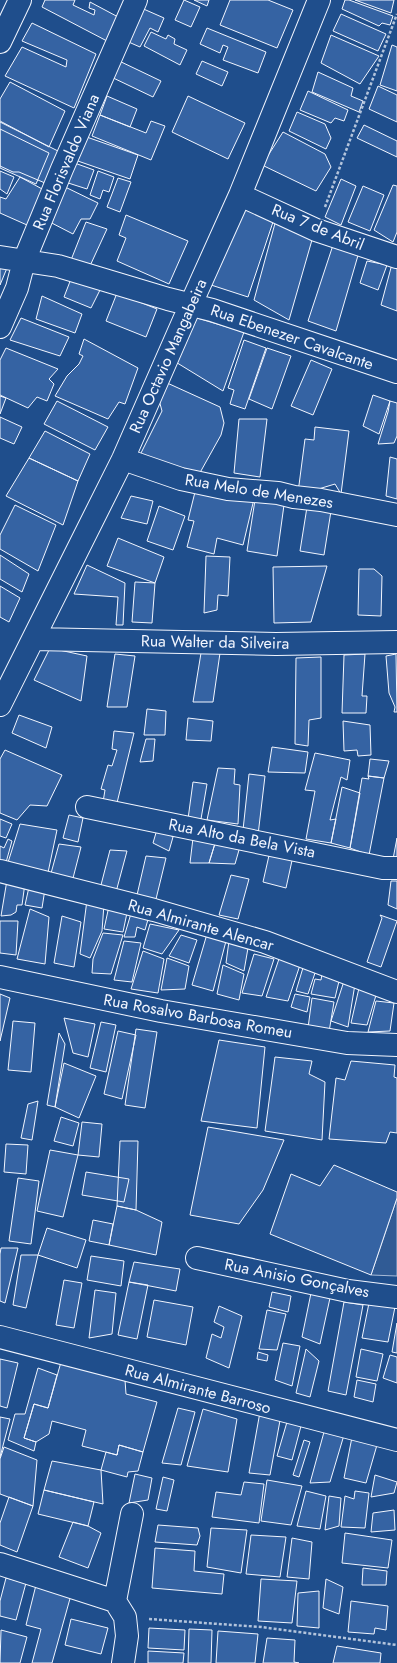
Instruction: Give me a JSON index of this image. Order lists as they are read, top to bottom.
{
  "streets": {
    "street": [
      "Rua Florisvaldo Viana",
      "Rua 7 de Abril",
      "Rua Ebenezer Cavalcante",
      "Rua Octavio Mangabeira",
      "Rua Melo de Menezes",
      "Rua Walter da Silveira",
      "Rua Alto da Bela Vista",
      "Rua Almirante Alencar",
      "Rua Rosalvo Barbosa Romeu",
      "Rua Anisio Gonçalves",
      "Rua Almirante Barroso"
    ]
  },
  "crossings": [
    ["Rua Florisvaldo Viana", "Rua Ebenezer Cavalcante"],
    ["Rua 7 de Abril", "Rua Octavio Mangabeira"],
    ["Rua Ebenezer Cavalcante", "Rua Octavio Mangabeira"],
    ["Rua Octavio Mangabeira", "Rua Melo de Menezes"],
    ["Rua Octavio Mangabeira", "Rua Walter da Silveira"]
  ]
}
